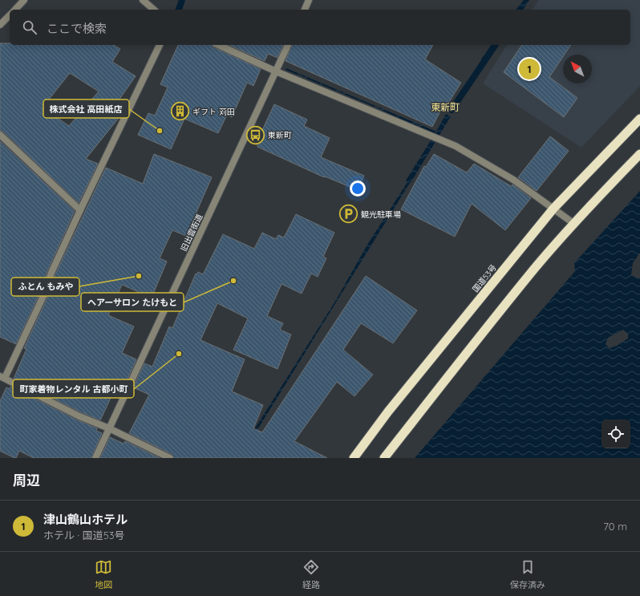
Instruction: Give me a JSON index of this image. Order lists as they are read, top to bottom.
{
  "streets": {
    "highway": ["国道53号"],
    "street": ["旧出雲街道"]
  },
  "districts": ["東新町"],
  "places": {
    "building": ["ギフト 苅田"],
    "other": [
      "株式会社 高田紙店",
      "ふとん もみや",
      "ヘアーサロン たけもと",
      "町家着物レンタル 古都小町"
    ],
    "bus stop": ["東新町"],
    "parking": ["観光駐車場"]
  },
  "north": "top left",
  "page": {
    "search": "ここで検索",
    "pins": "1",
    "heading": "周辺",
    "list": [
      {
        "mark": "1",
        "name": "津山鶴山ホテル",
        "note": "ホテル · 国道53号",
        "value": "70 m"
      }
    ],
    "nav": ["地図", "経路", "保存済み"]
  }
}
